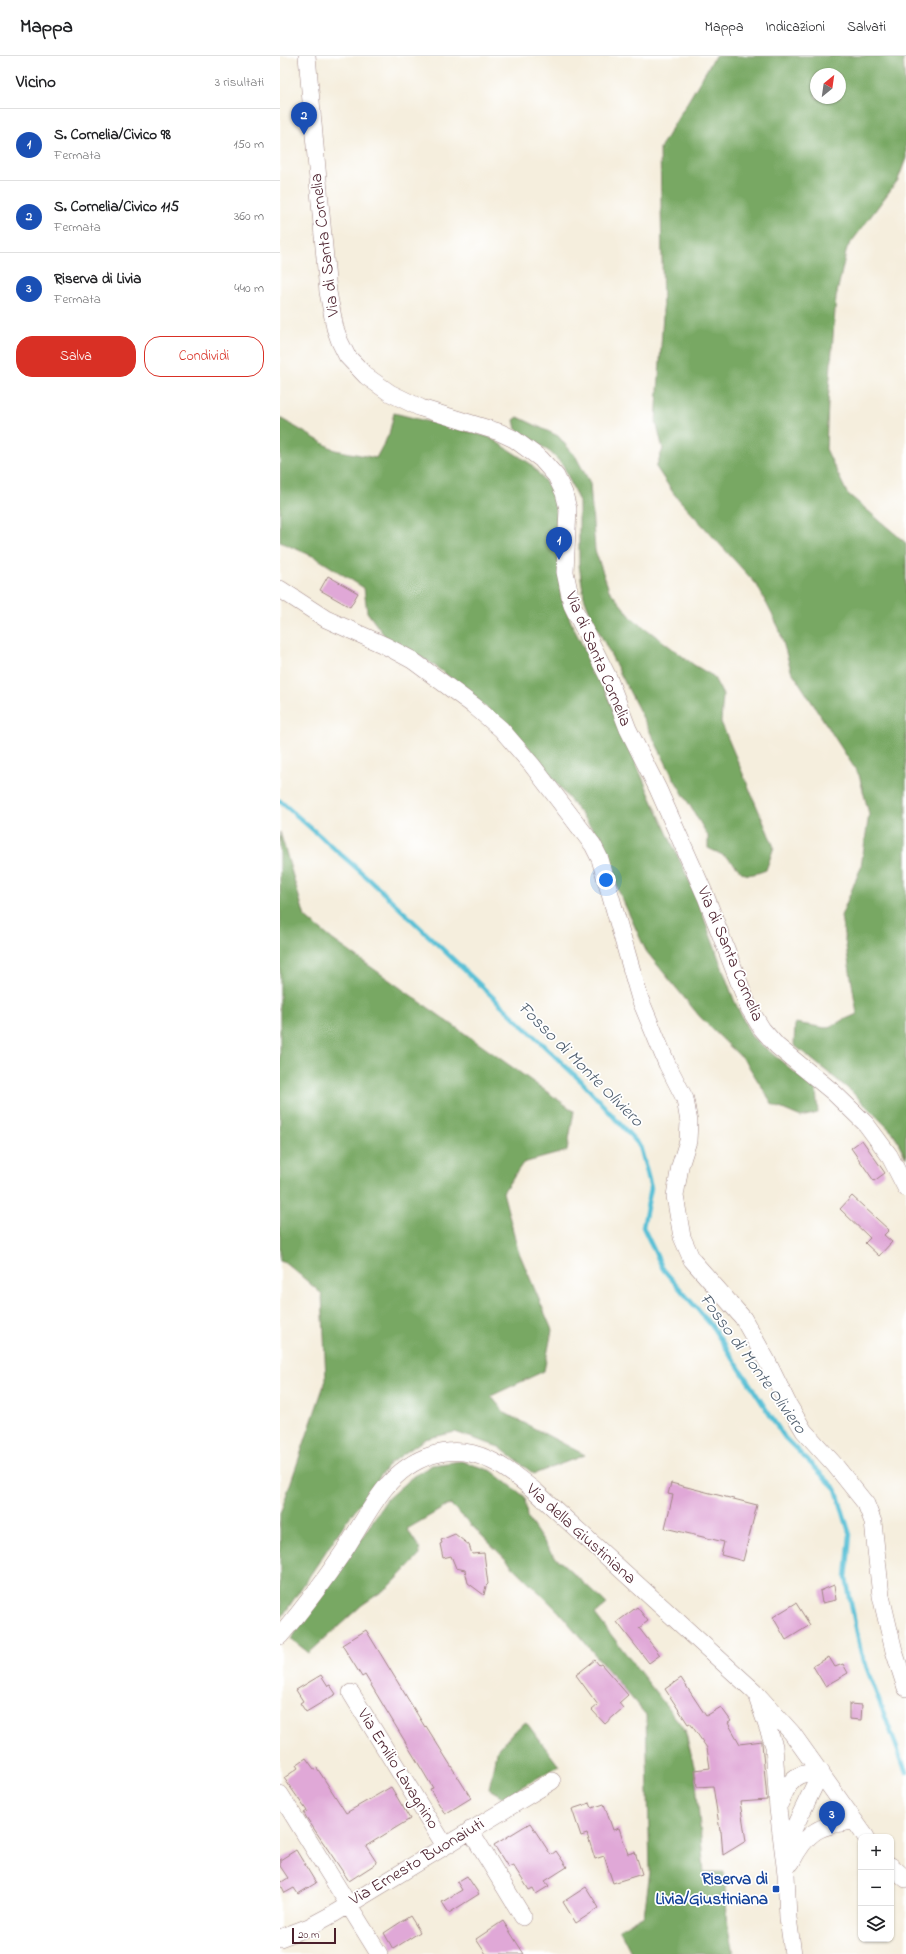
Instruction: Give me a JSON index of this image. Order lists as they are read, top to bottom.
{
  "streets": {
    "street": [
      "Via di Santa Cornelia",
      "Via della Giustiniana",
      "Via Emilio Lavagnino",
      "Via Ernesto Buonaiuti"
    ]
  },
  "crossings": [
    ["Via Emilio Lavagnino", "Via Ernesto Buonaiuti"]
  ],
  "water": ["Fosso di Monte Oliviero"],
  "places": {
    "transit": ["Riserva di Livia/Giustiniana"]
  },
  "scale_bar": "20 m",
  "north": "top right",
  "page": {
    "header": "Mappa",
    "nav": ["Mappa", "Indicazioni", "Salvati"],
    "heading": ["Vicino", "3 risultati"],
    "pins": ["2", "1", "3"],
    "list": [
      {
        "mark": "1",
        "name": "S. Cornelia/Civico 98",
        "note": "Fermata",
        "value": "150 m"
      },
      {
        "mark": "2",
        "name": "S. Cornelia/Civico 115",
        "note": "Fermata",
        "value": "360 m"
      },
      {
        "mark": "3",
        "name": "Riserva di Livia",
        "note": "Fermata",
        "value": "440 m"
      }
    ],
    "buttons": ["Salva", "Condividi"],
    "map_buttons": ["+", "−"],
    "scale": "20 m"
  }
}
